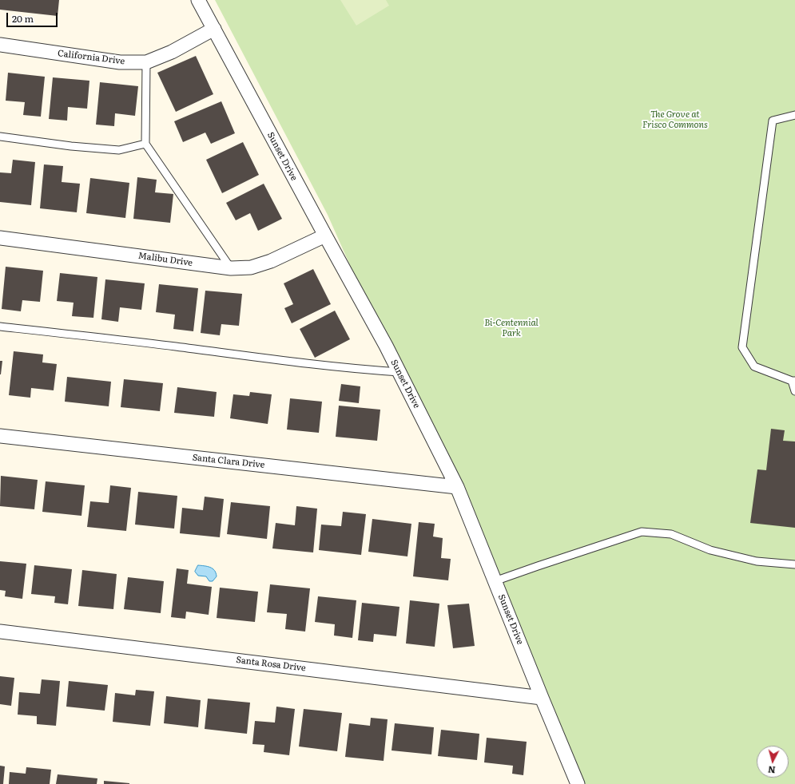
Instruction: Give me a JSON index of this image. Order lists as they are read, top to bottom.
{
  "streets": {
    "street": [
      "California Drive",
      "Sunset Drive",
      "Malibu Drive",
      "Santa Clara Drive",
      "Santa Rosa Drive"
    ]
  },
  "crossings": [
    ["California Drive", "Sunset Drive"],
    ["Sunset Drive", "Malibu Drive"],
    ["Sunset Drive", "Santa Clara Drive"],
    ["Sunset Drive", "Santa Rosa Drive"]
  ],
  "parks": ["The Grove at Frisco Commons", "Bi-Centennial Park"],
  "scale_bar": "20 m",
  "north": "bottom"
}
